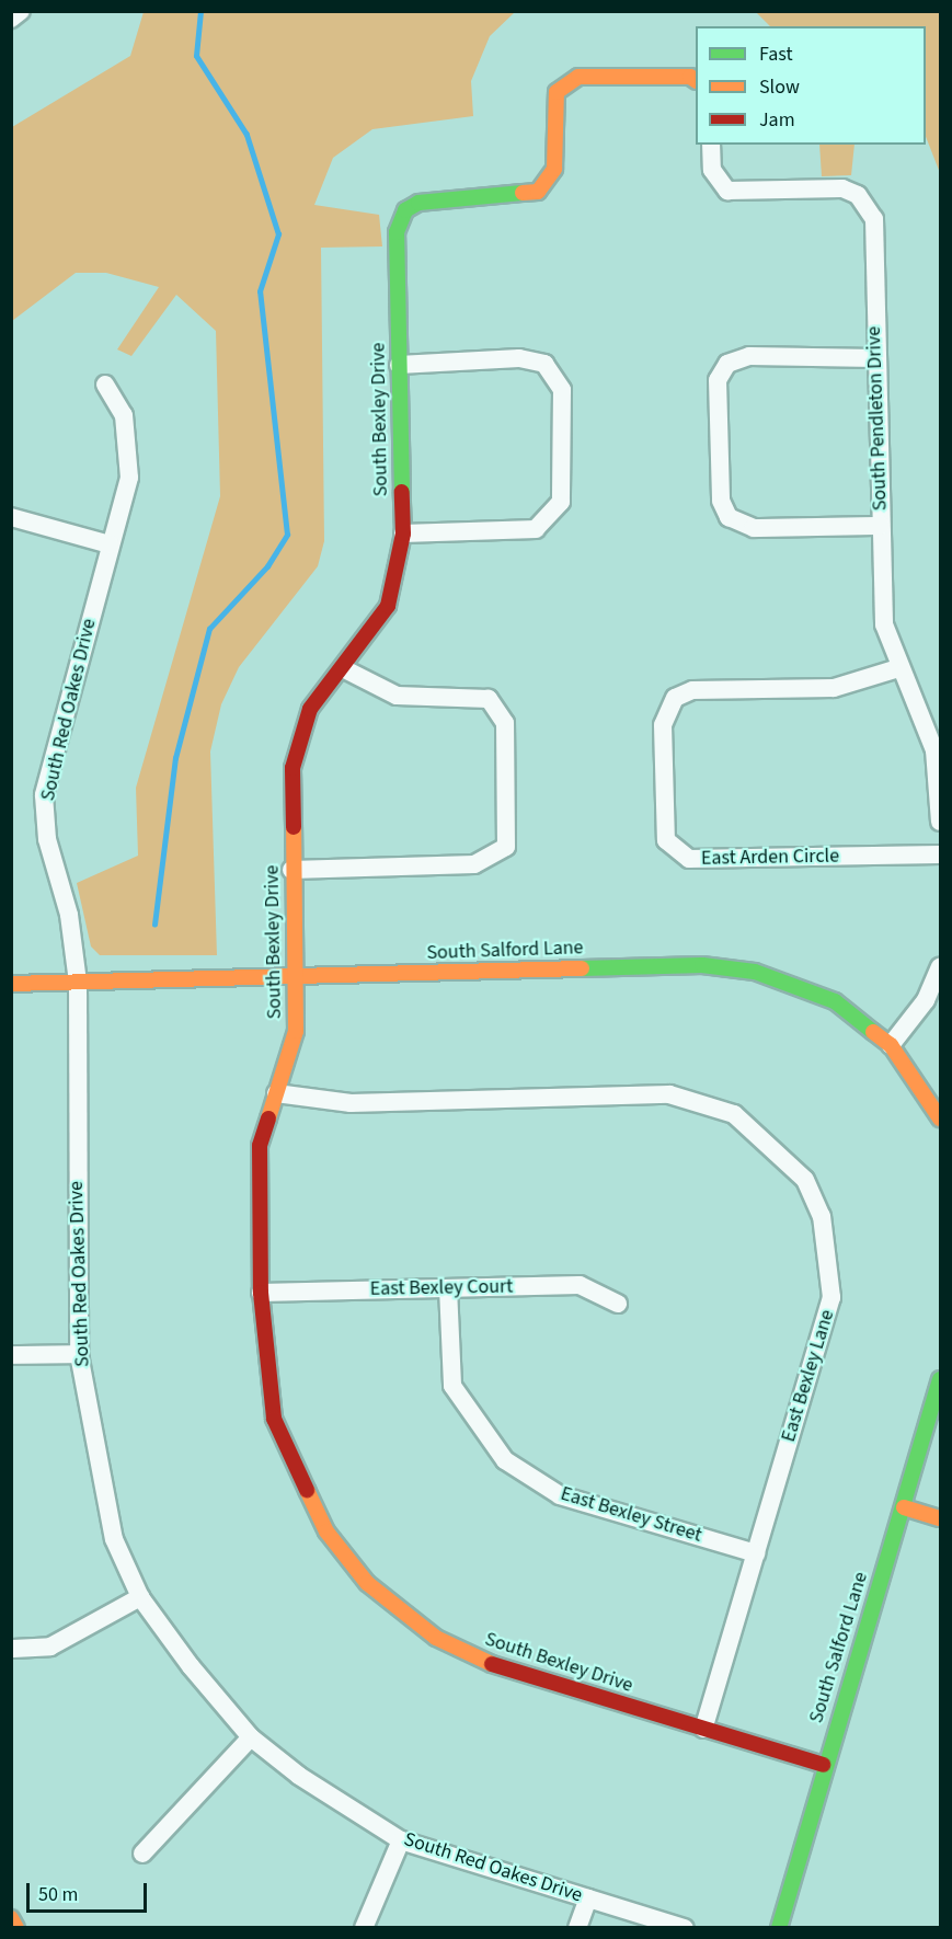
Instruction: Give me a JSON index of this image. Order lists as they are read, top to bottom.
{
  "streets": {
    "street": [
      "South Pendleton Drive",
      "South Bexley Drive",
      "South Red Oakes Drive",
      "East Arden Circle",
      "South Salford Lane",
      "East Bexley Court",
      "East Bexley Lane",
      "East Bexley Street"
    ]
  },
  "crossings": [
    ["South Pendleton Drive", "East Arden Circle"],
    ["South Bexley Drive", "South Salford Lane"],
    ["South Bexley Drive", "East Bexley Court"],
    ["South Bexley Drive", "East Bexley Lane"],
    ["South Red Oakes Drive", "South Salford Lane"],
    ["East Bexley Court", "East Bexley Street"],
    ["East Bexley Lane", "East Bexley Street"]
  ],
  "legend": ["Fast", "Slow", "Jam"],
  "scale_bar": "50 m"
}
